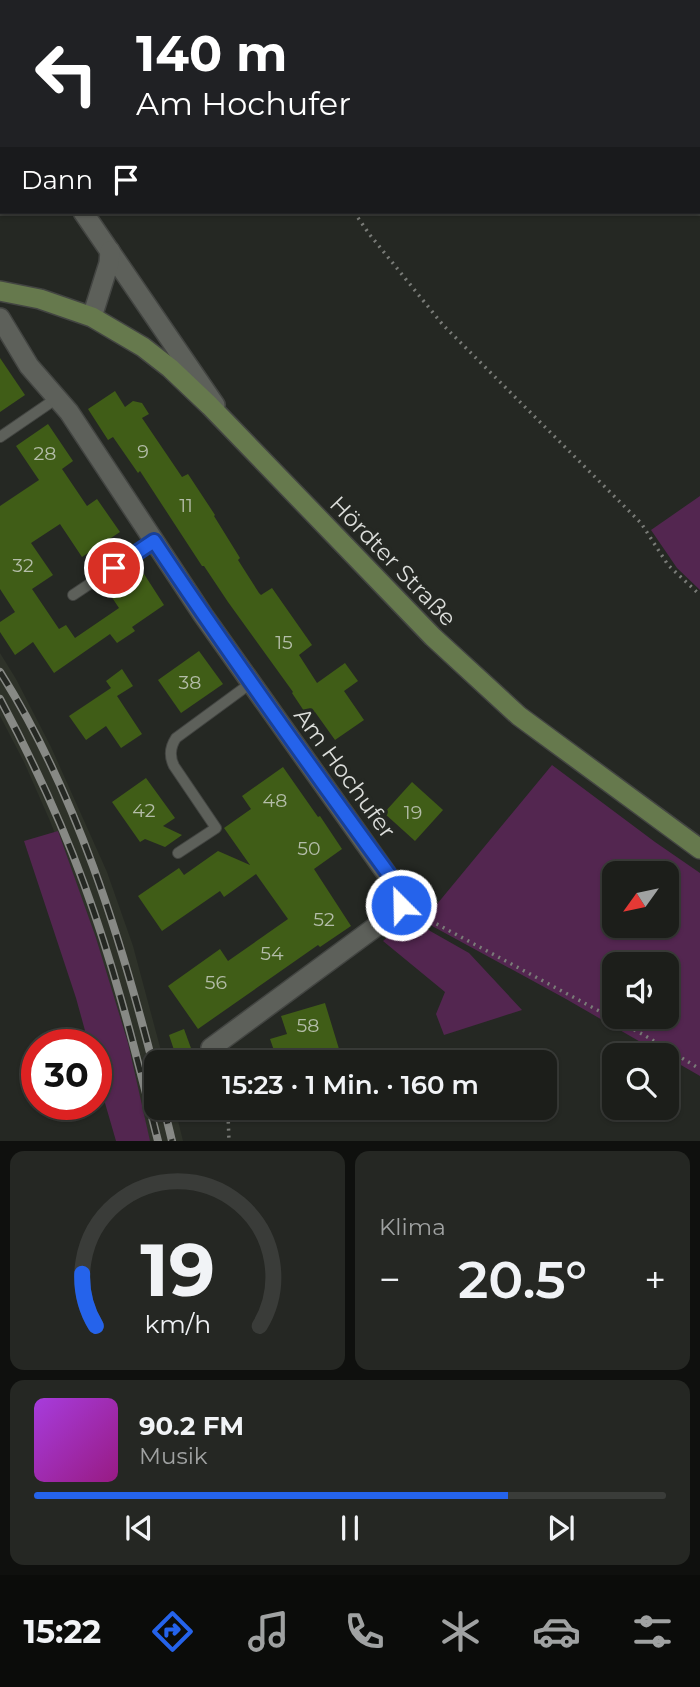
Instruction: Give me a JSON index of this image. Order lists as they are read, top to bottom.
{
  "streets": {
    "main road": ["Hördter Straße"],
    "street": ["Am Hochufer"]
  },
  "house_numbers": [
    "9",
    "28",
    "11",
    "32",
    "15",
    "38",
    "48",
    "42",
    "19",
    "50",
    "52",
    "54",
    "56",
    "58"
  ],
  "north": "bottom left",
  "page": {
    "turn": ["140 m", "Am Hochufer"],
    "then": "Dann",
    "limit": "30",
    "trip": "15:23 · 1 Min. · 160 m",
    "tile": "Klima",
    "heat": ["−", "20.5°", "+"],
    "song": ["90.2 FM", "Musik"],
    "tabs": "15:22",
    "gauge": ["19", "km/h"]
  }
}
